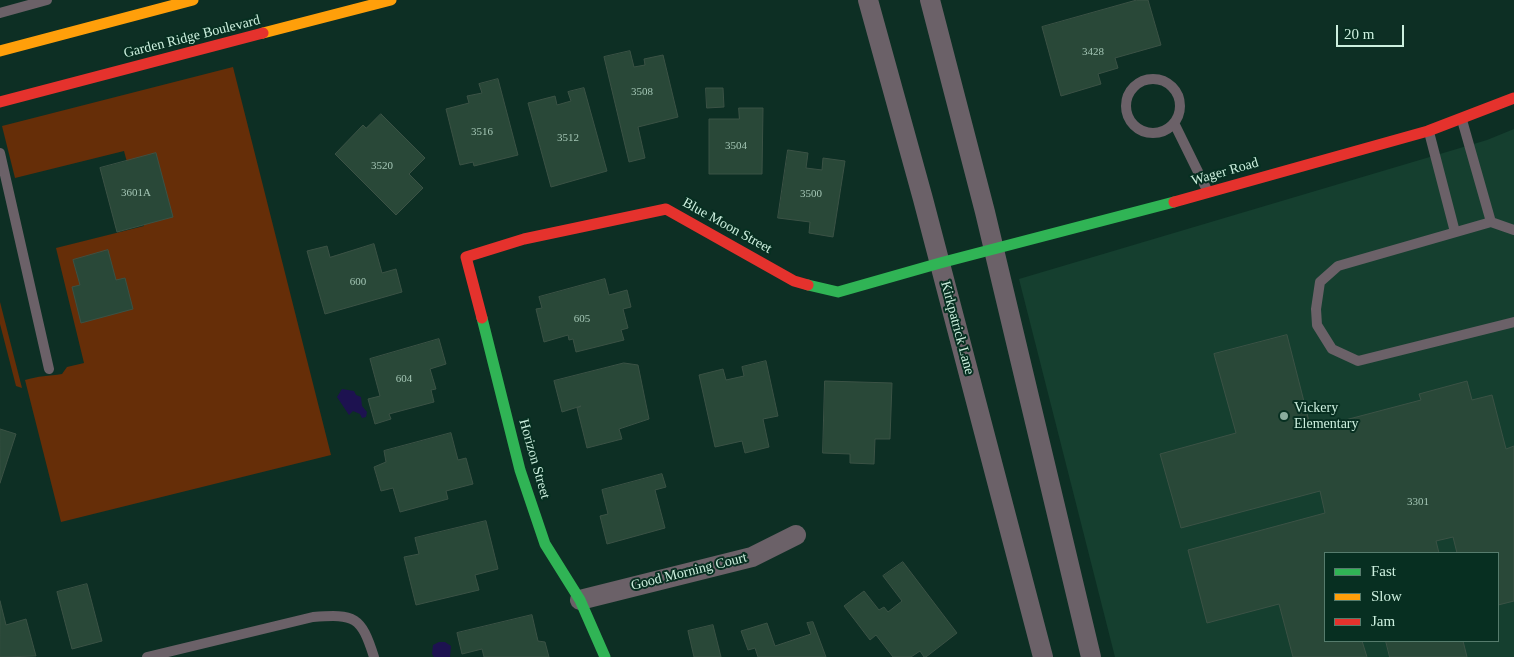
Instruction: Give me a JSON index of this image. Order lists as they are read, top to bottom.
{
  "streets": {
    "street": [
      "Garden Ridge Boulevard",
      "Wager Road",
      "Blue Moon Street",
      "Kirkpatrick Lane",
      "Horizon Street",
      "Good Morning Court"
    ]
  },
  "crossings": [
    ["Wager Road", "Blue Moon Street"],
    ["Wager Road", "Kirkpatrick Lane"],
    ["Blue Moon Street", "Kirkpatrick Lane"],
    ["Blue Moon Street", "Horizon Street"],
    ["Horizon Street", "Good Morning Court"]
  ],
  "places": ["Vickery Elementary"],
  "house_numbers": [
    "3428",
    "3508",
    "3516",
    "3512",
    "3504",
    "3520",
    "3601A",
    "3500",
    "600",
    "605",
    "604",
    "3301"
  ],
  "legend": ["Fast", "Slow", "Jam"],
  "scale_bar": "20 m"
}
